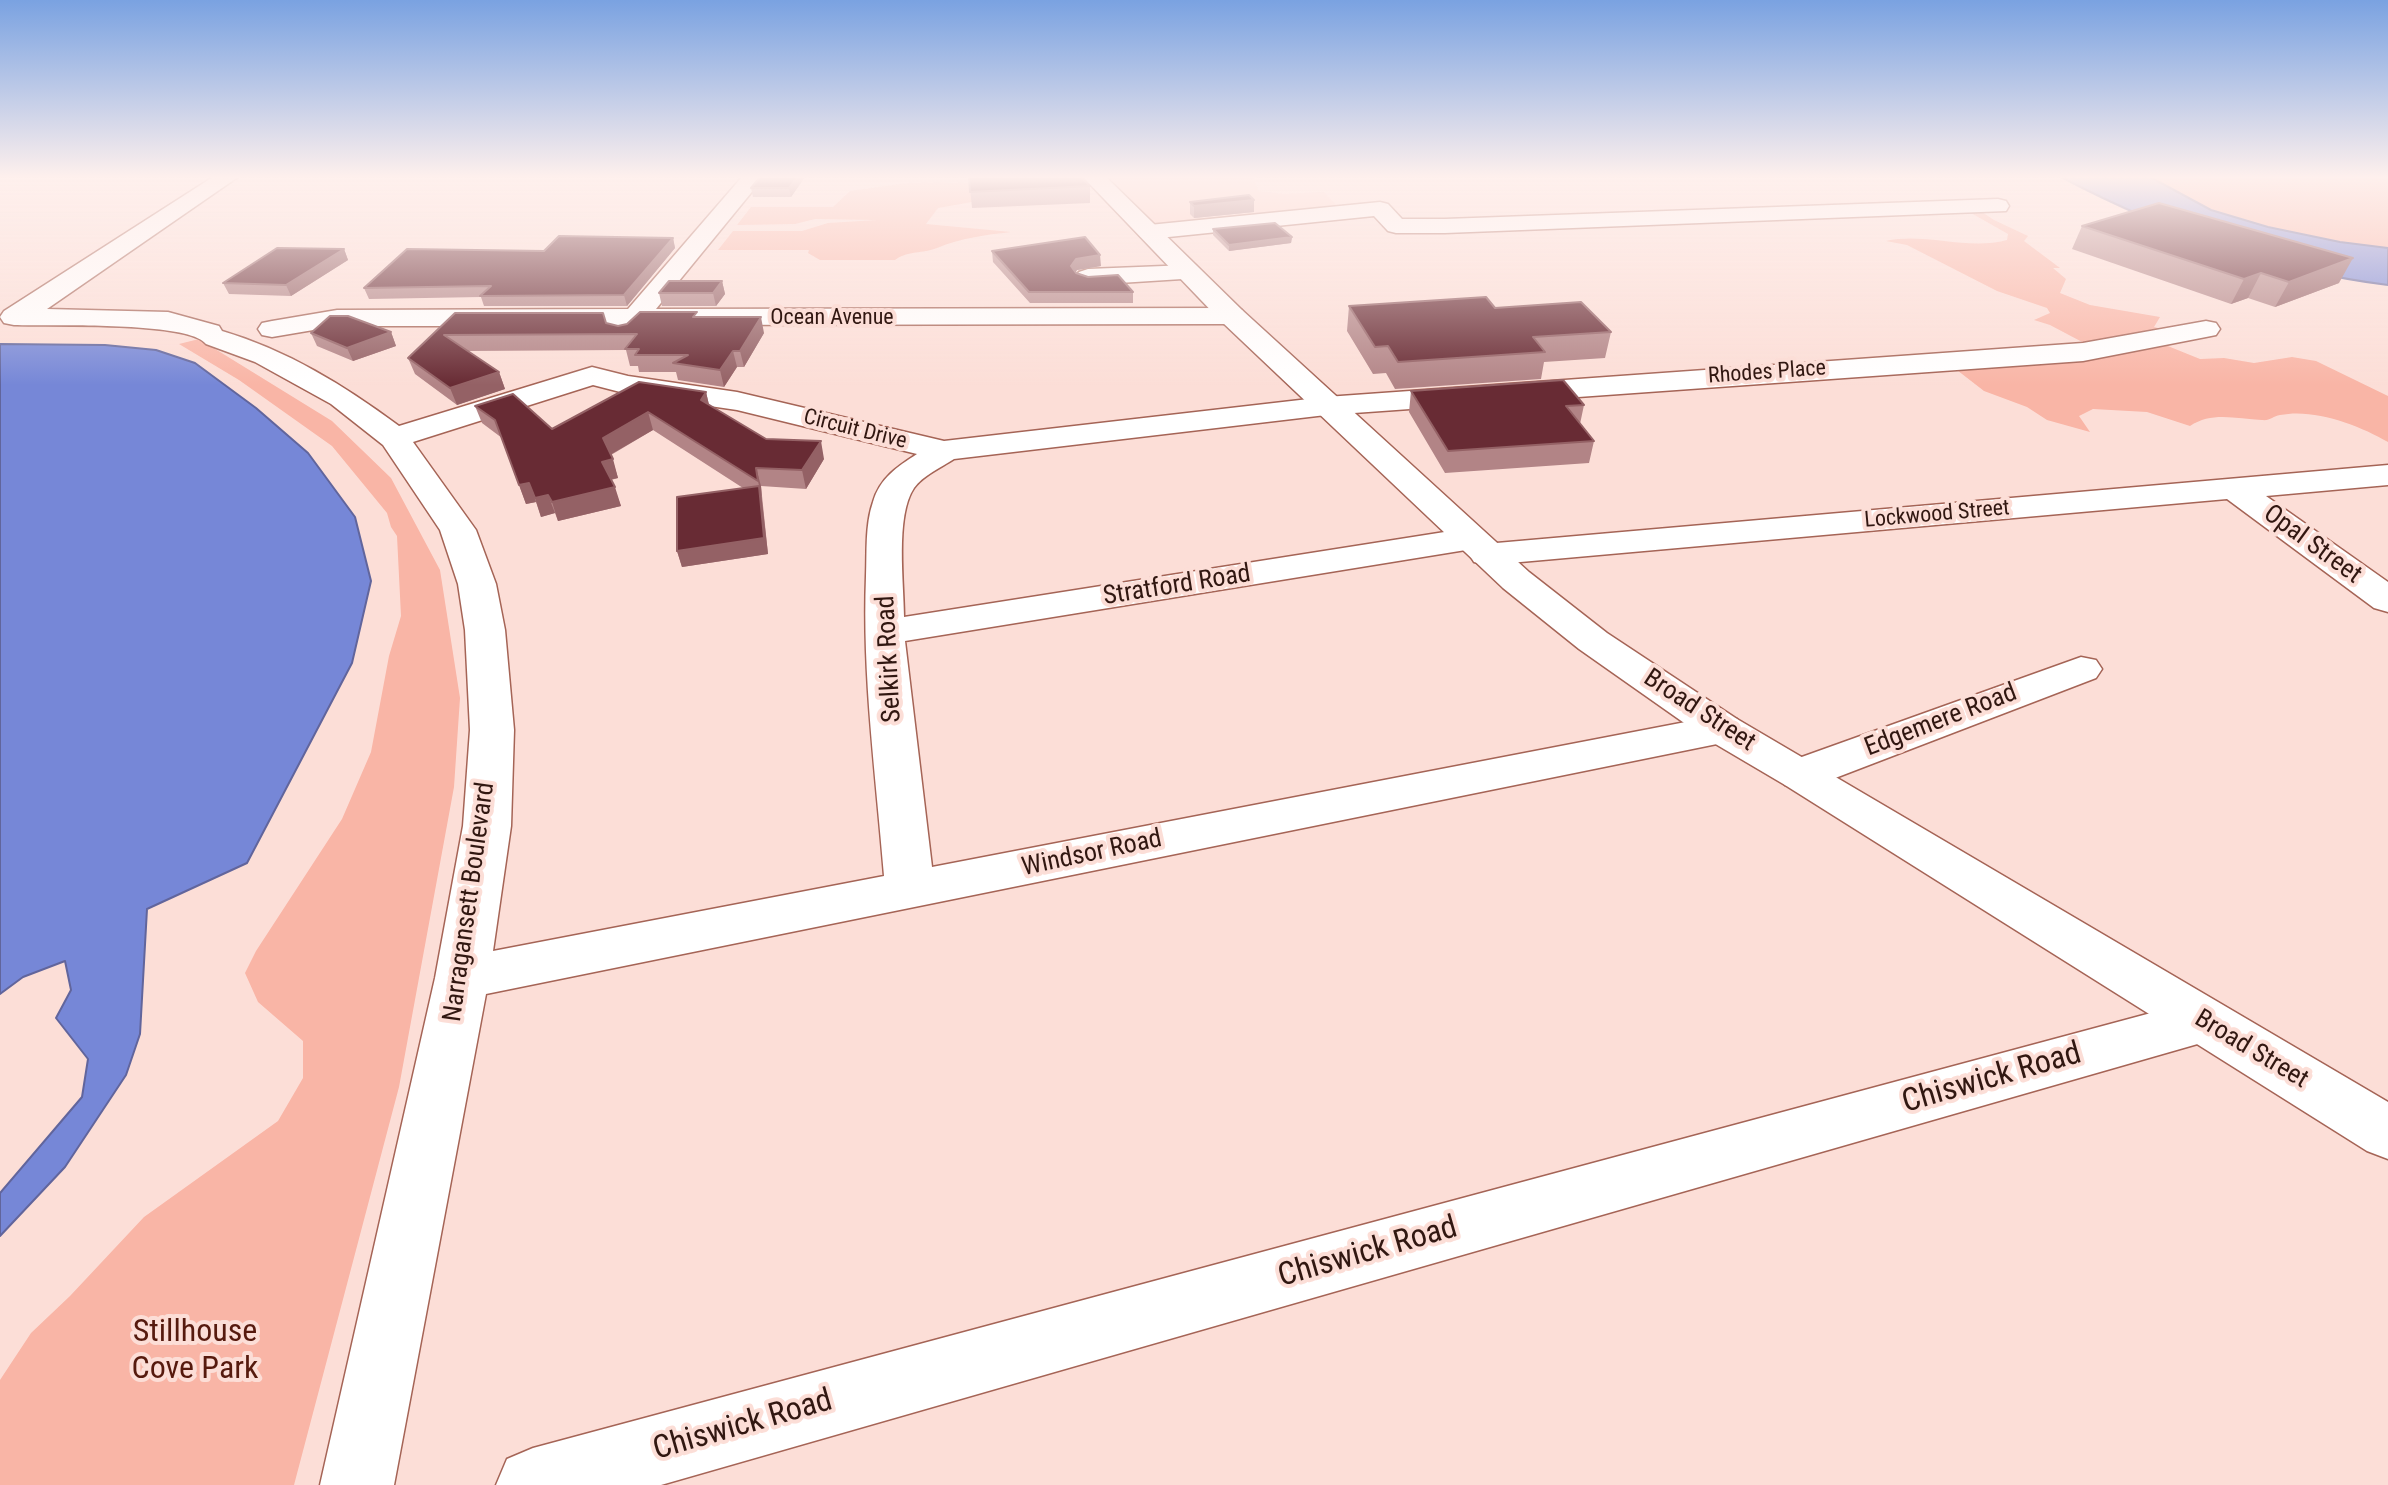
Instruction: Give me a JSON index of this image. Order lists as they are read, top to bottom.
{
  "streets": {
    "street": [
      "Ocean Avenue",
      "Rhodes Place",
      "Circuit Drive",
      "Lockwood Street",
      "Opal Street",
      "Stratford Road",
      "Selkirk Road",
      "Broad Street",
      "Edgemere Road",
      "Windsor Road",
      "Narragansett Boulevard",
      "Chiswick Road"
    ]
  },
  "crossings": [
    ["Ocean Avenue", "Broad Street"],
    ["Ocean Avenue", "Narragansett Boulevard"],
    ["Rhodes Place", "Circuit Drive"],
    ["Rhodes Place", "Broad Street"],
    ["Circuit Drive", "Selkirk Road"],
    ["Circuit Drive", "Broad Street"],
    ["Lockwood Street", "Opal Street"],
    ["Lockwood Street", "Stratford Road"],
    ["Lockwood Street", "Broad Street"],
    ["Stratford Road", "Selkirk Road"],
    ["Stratford Road", "Broad Street"],
    ["Selkirk Road", "Windsor Road"],
    ["Broad Street", "Edgemere Road"],
    ["Broad Street", "Windsor Road"],
    ["Broad Street", "Chiswick Road"],
    ["Windsor Road", "Narragansett Boulevard"]
  ],
  "parks": ["Stillhouse Cove Park"]
}
